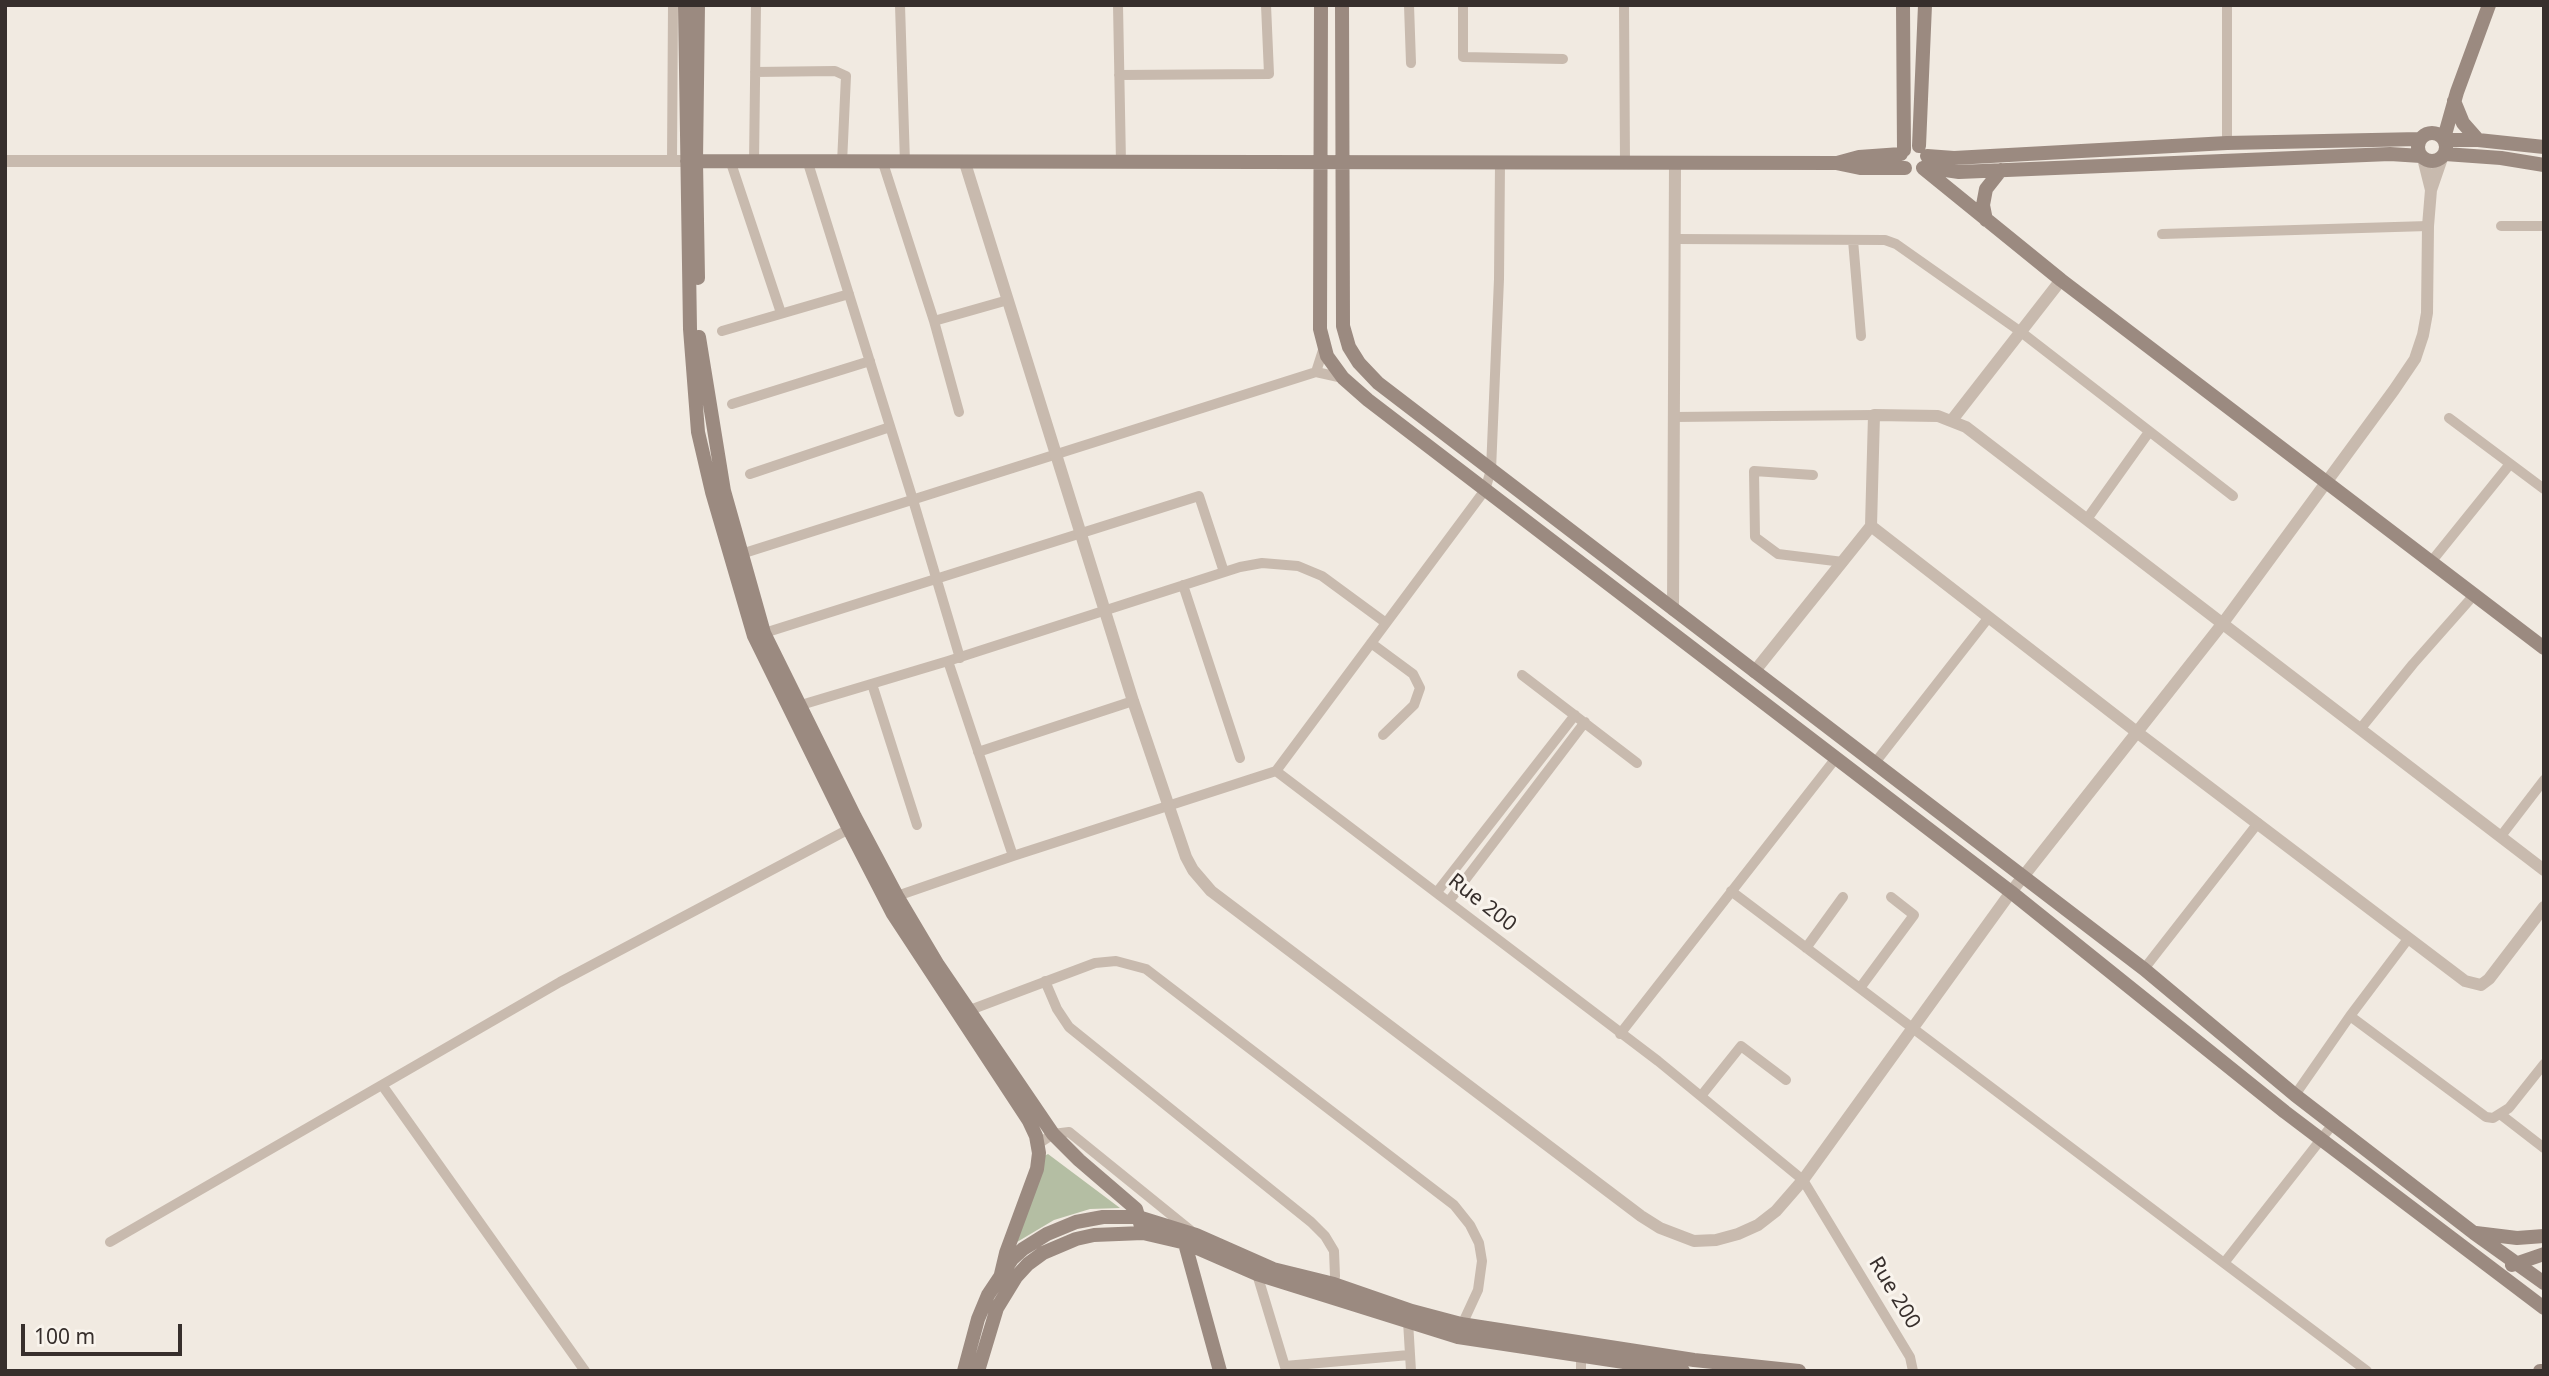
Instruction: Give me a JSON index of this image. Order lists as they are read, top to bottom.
{
  "streets": {
    "street": ["Rue 200"]
  },
  "scale_bar": "100 m"
}
